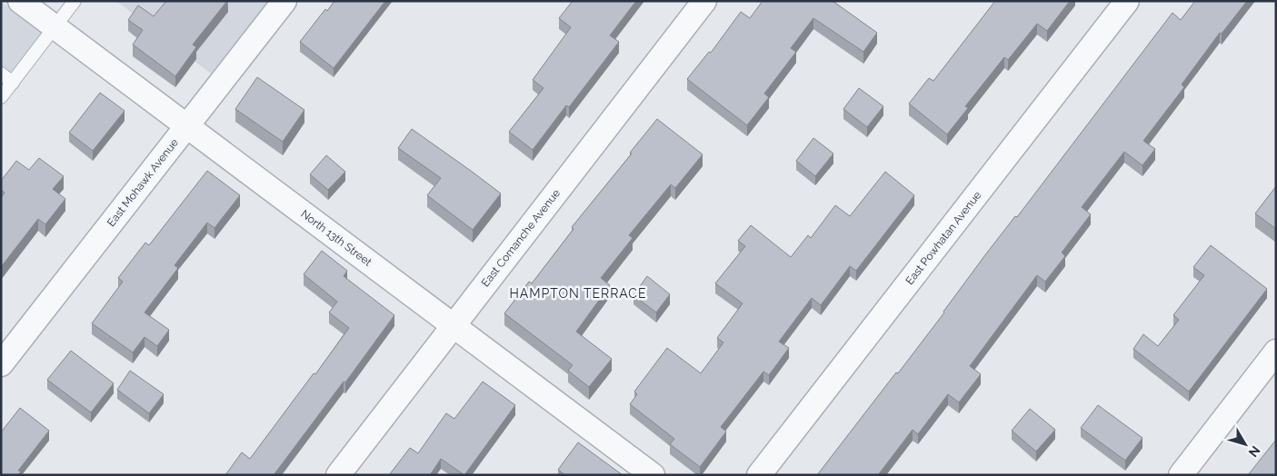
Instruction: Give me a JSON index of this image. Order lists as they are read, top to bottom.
{
  "streets": {
    "street": [
      "East Mohawk Avenue",
      "North 13th Street",
      "East Comanche Avenue",
      "East Powhatan Avenue"
    ]
  },
  "crossings": [
    ["East Mohawk Avenue", "North 13th Street"],
    ["North 13th Street", "East Comanche Avenue"]
  ],
  "districts": ["HAMPTON TERRACE"],
  "north": "bottom right"
}
